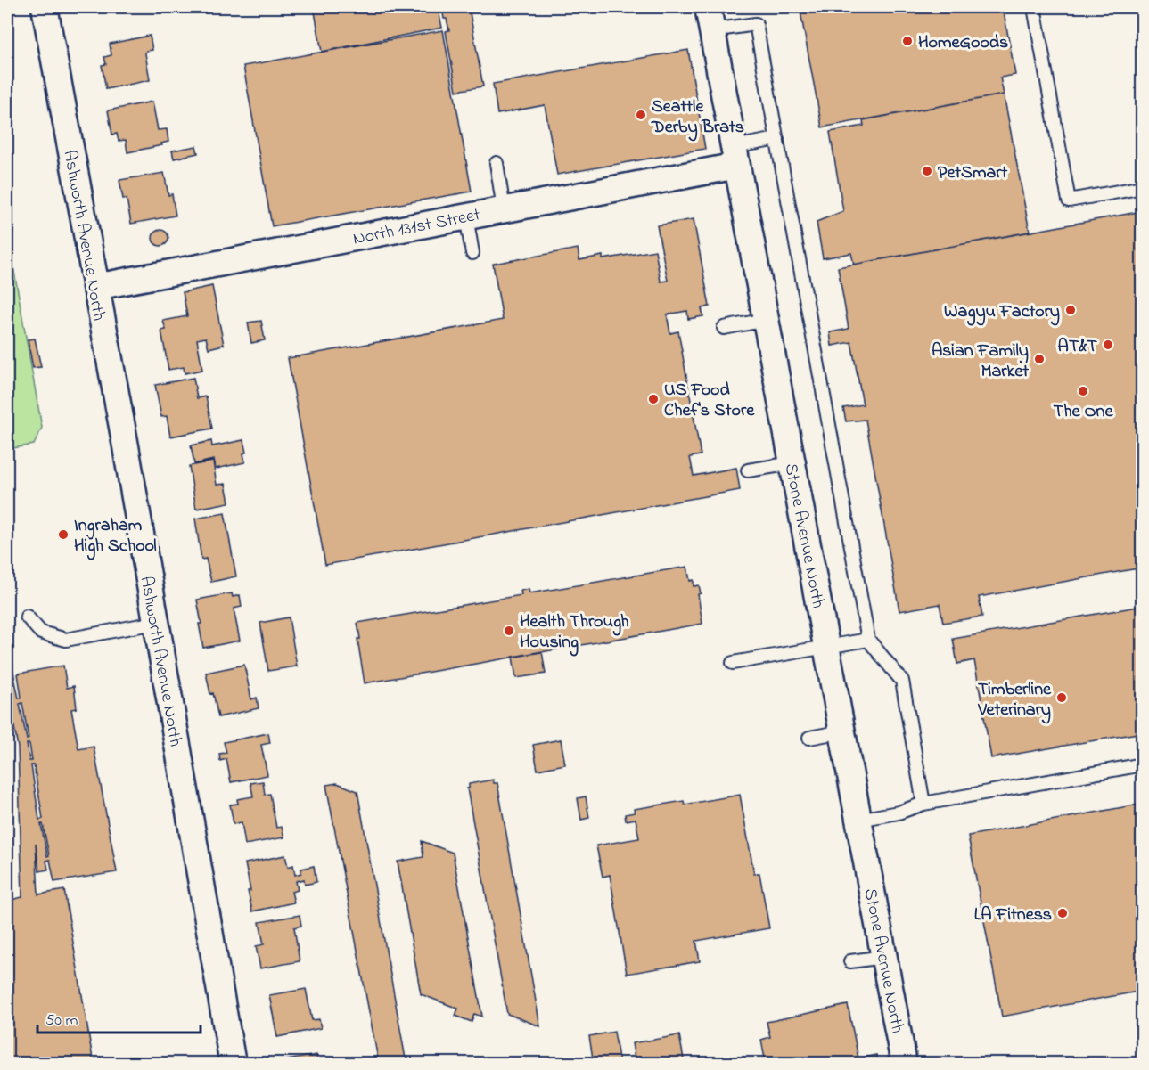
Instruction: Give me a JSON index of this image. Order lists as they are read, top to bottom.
{
  "streets": {
    "street": ["North 131st Street", "Ashworth Avenue North", "Stone Avenue North"]
  },
  "crossings": [
    ["North 131st Street", "Ashworth Avenue North"],
    ["North 131st Street", "Stone Avenue North"]
  ],
  "places": [
    "HomeGoods",
    "Seattle Derby Brats",
    "PetSmart",
    "Wagyu Factory",
    "AT&T",
    "Asian Family Market",
    "The One",
    "US Food Chef's Store",
    "Ingraham High School",
    "Health Through Housing",
    "Timberline Veterinary",
    "LA Fitness"
  ],
  "scale_bar": "50 m"
}
